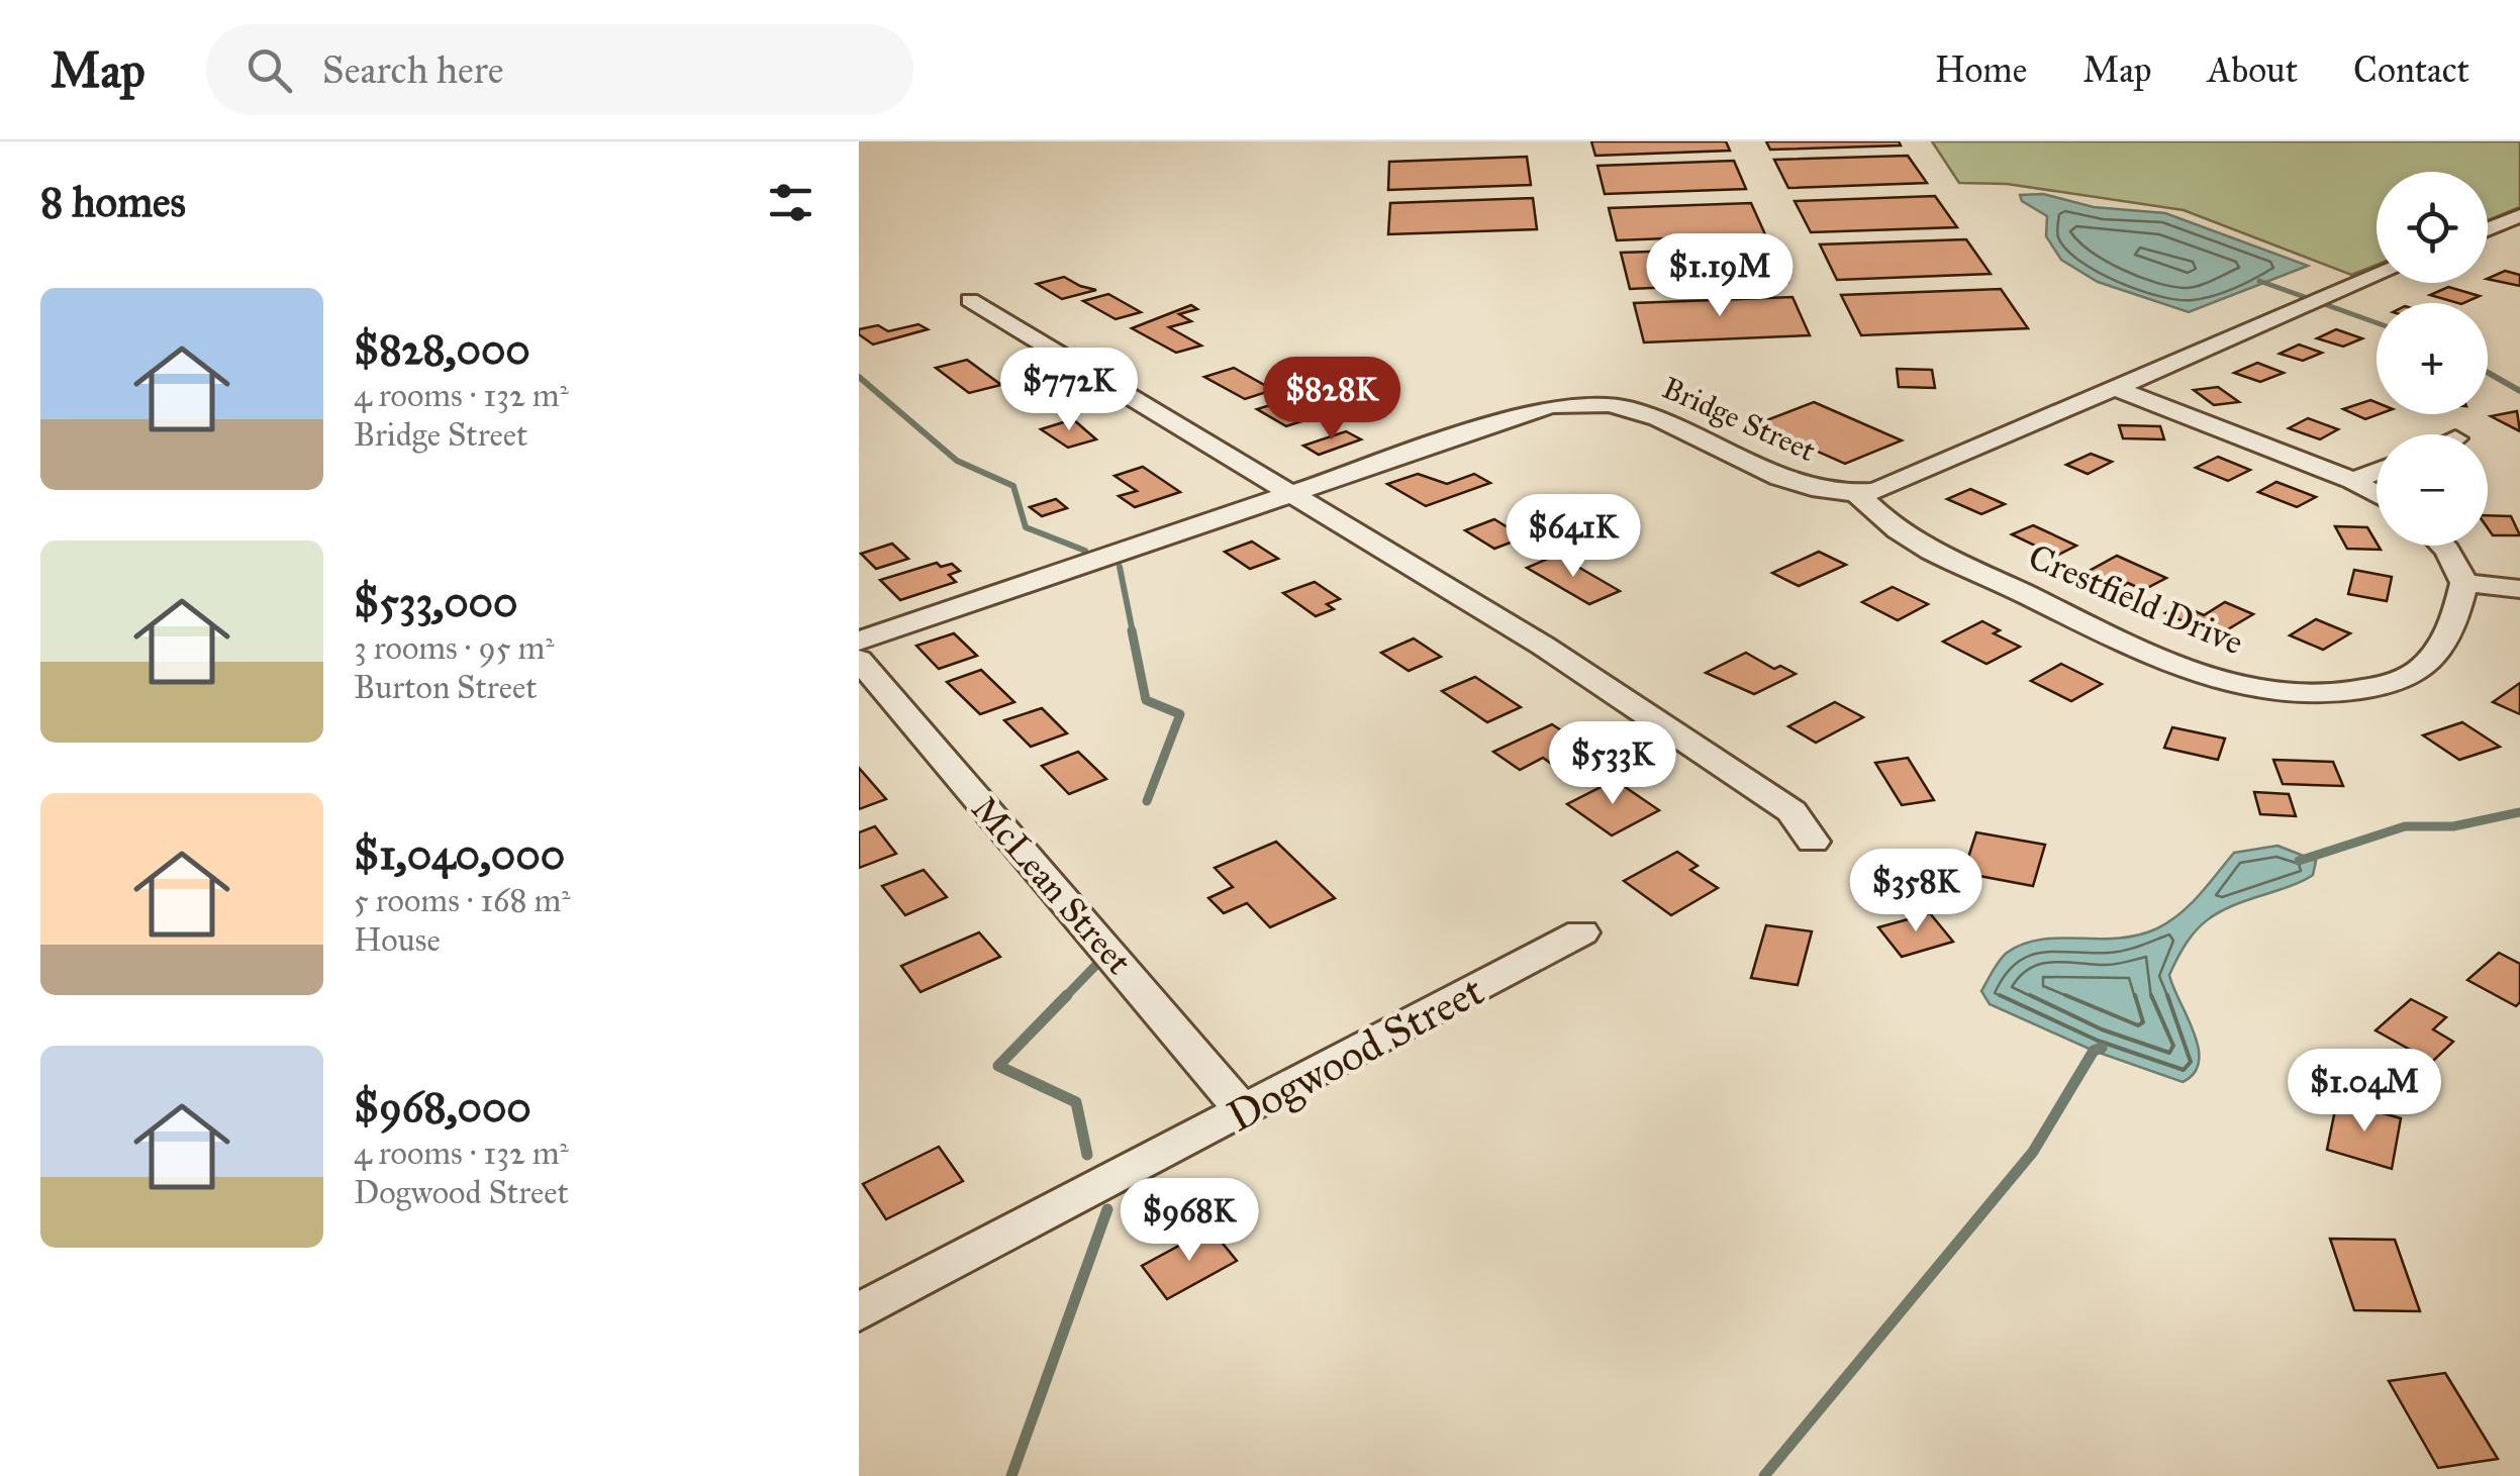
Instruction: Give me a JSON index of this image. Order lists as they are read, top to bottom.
{
  "streets": {
    "street": [
      "Bridge Street",
      "Crestfield Drive",
      "McLean Street",
      "Dogwood Street"
    ]
  },
  "crossings": [
    ["Bridge Street", "Crestfield Drive"],
    ["McLean Street", "Dogwood Street"]
  ],
  "page": {
    "header": "Map",
    "search": "Search here",
    "nav": [
      "Home",
      "Map",
      "About",
      "Contact"
    ],
    "heading": "8 homes",
    "map_buttons": ["+", "−"],
    "price": [
      "$1.19M",
      "$772K",
      "$828K",
      "$641K",
      "$533K",
      "$358K",
      "$1.04M",
      "$968K"
    ],
    "list": [
      {
        "name": "$828,000",
        "note": "4 rooms · 132 m² · Bridge Street"
      },
      {
        "name": "$533,000",
        "note": "3 rooms · 95 m² · Burton Street"
      },
      {
        "name": "$1,040,000",
        "note": "5 rooms · 168 m² · House"
      },
      {
        "name": "$968,000",
        "note": "4 rooms · 132 m² · Dogwood Street"
      }
    ]
  }
}
